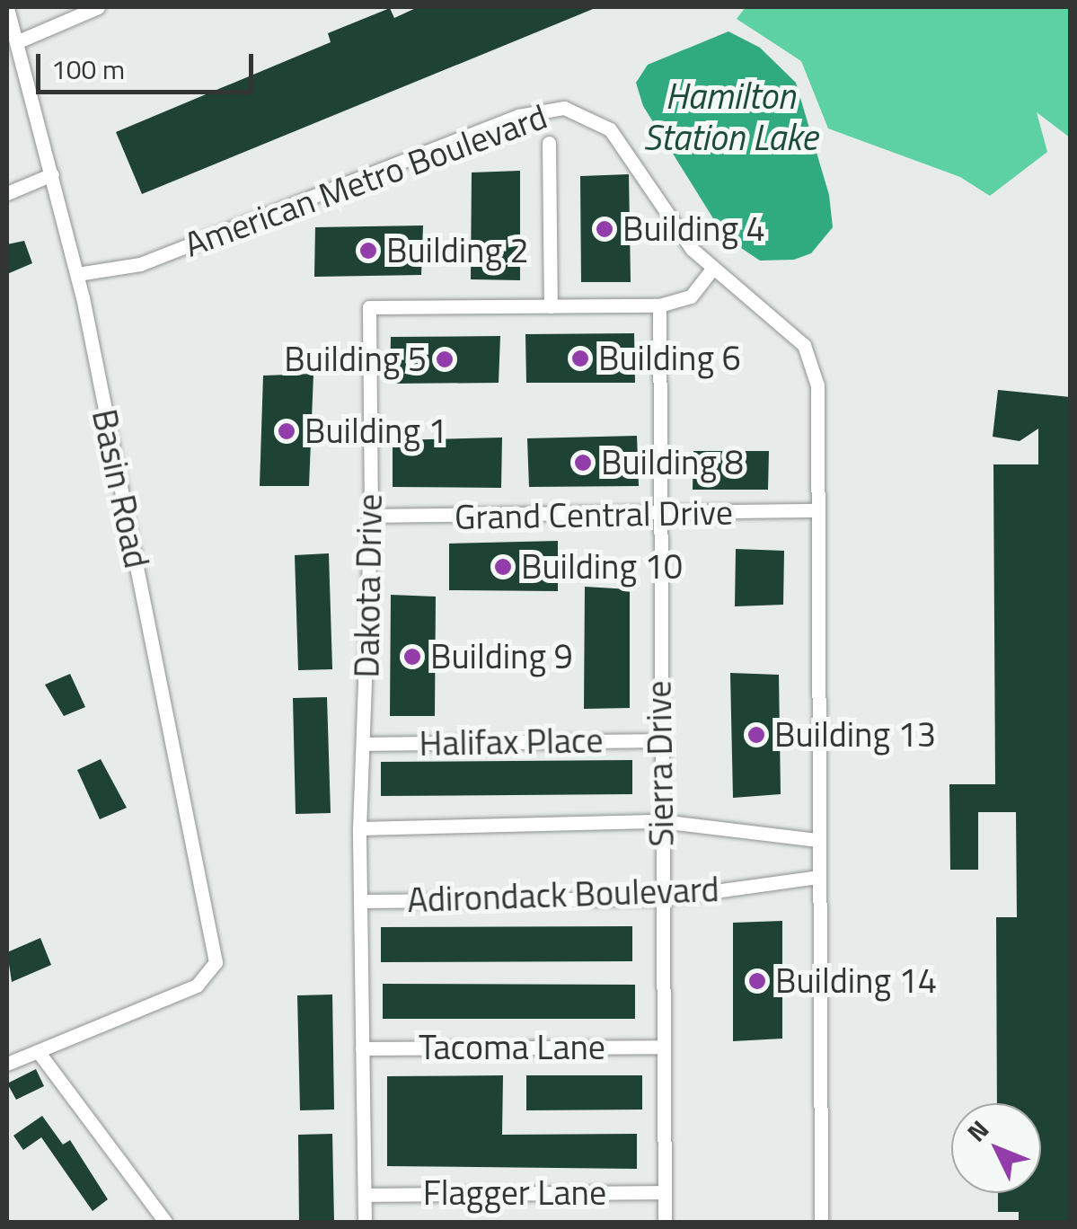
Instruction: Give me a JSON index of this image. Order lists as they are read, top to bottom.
{
  "streets": {
    "street": [
      "American Metro Boulevard",
      "Basin Road",
      "Grand Central Drive",
      "Dakota Drive",
      "Halifax Place",
      "Sierra Drive",
      "Adirondack Boulevard",
      "Tacoma Lane",
      "Flagger Lane"
    ]
  },
  "crossings": [
    ["American Metro Boulevard", "Basin Road"],
    ["American Metro Boulevard", "Grand Central Drive"],
    ["American Metro Boulevard", "Dakota Drive"],
    ["American Metro Boulevard", "Adirondack Boulevard"],
    ["Grand Central Drive", "Dakota Drive"],
    ["Grand Central Drive", "Sierra Drive"],
    ["Dakota Drive", "Halifax Place"],
    ["Dakota Drive", "Sierra Drive"],
    ["Dakota Drive", "Adirondack Boulevard"],
    ["Dakota Drive", "Tacoma Lane"],
    ["Dakota Drive", "Flagger Lane"],
    ["Halifax Place", "Sierra Drive"],
    ["Sierra Drive", "Adirondack Boulevard"],
    ["Sierra Drive", "Tacoma Lane"],
    ["Sierra Drive", "Flagger Lane"]
  ],
  "water": ["Hamilton Station Lake"],
  "places": [
    "Building 4",
    "Building 2",
    "Building 6",
    "Building 5",
    "Building 1",
    "Building 8",
    "Building 10",
    "Building 9",
    "Building 13",
    "Building 14"
  ],
  "scale_bar": "100 m",
  "north": "top left"
}
